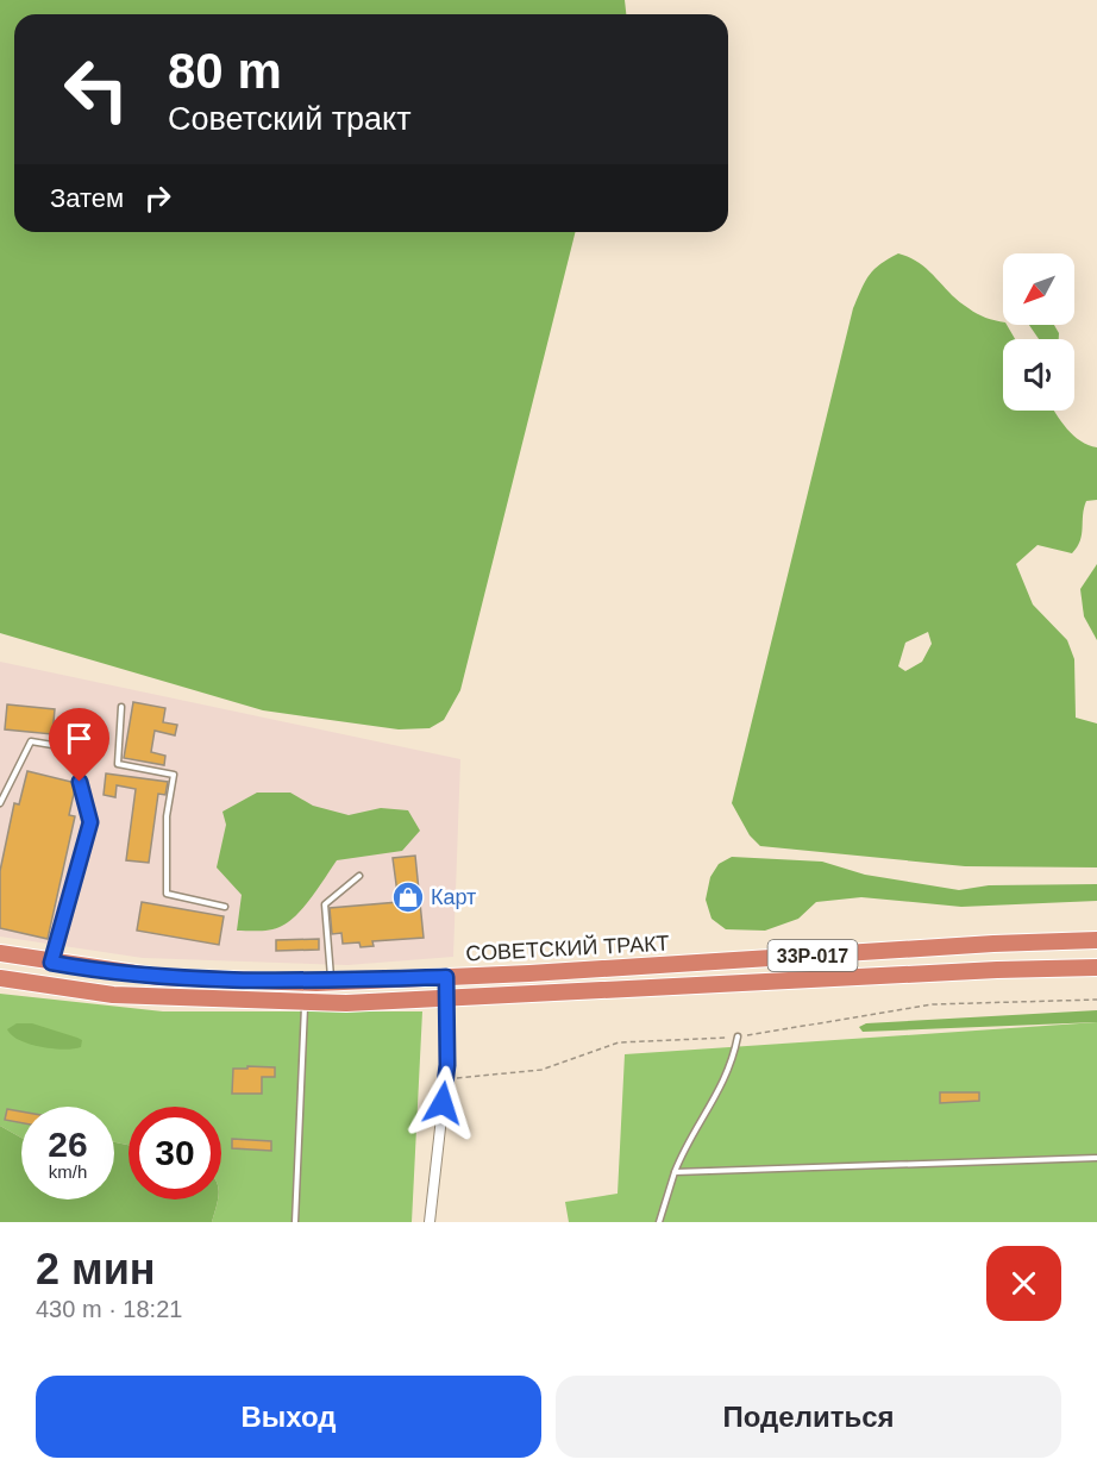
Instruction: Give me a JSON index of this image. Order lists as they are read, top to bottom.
{
  "streets": {
    "highway": ["СОВЕТСКИЙ ТРАКТ", "33Р-017"]
  },
  "places": {
    "shop": ["Карт"]
  },
  "north": "bottom left",
  "page": {
    "turn": ["80 m", "Советский тракт"],
    "then": "Затем",
    "speed": "26 km/h",
    "limit": "30",
    "heading": ["2 мин", "430 m · 18:21"],
    "buttons": ["Выход", "Поделиться"]
  }
}
